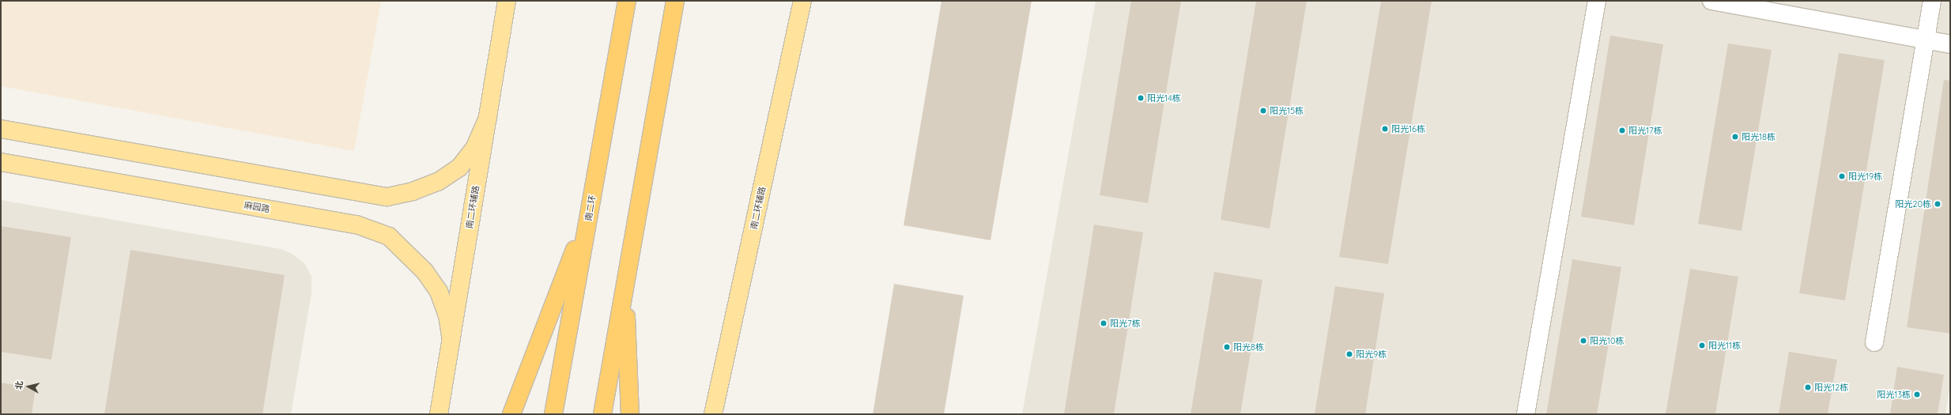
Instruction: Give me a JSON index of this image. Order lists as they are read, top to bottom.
{
  "streets": {
    "highway": ["南二环"],
    "main road": ["麻园路", "南二环辅路"]
  },
  "crossings": [
    ["麻园路", "南二环辅路"]
  ],
  "places": [
    "阳光14栋",
    "阳光15栋",
    "阳光16栋",
    "阳光17栋",
    "阳光18栋",
    "阳光19栋",
    "阳光20栋",
    "阳光7栋",
    "阳光10栋",
    "阳光11栋",
    "阳光8栋",
    "阳光9栋",
    "阳光12栋",
    "阳光13栋"
  ],
  "north": "left"
}
